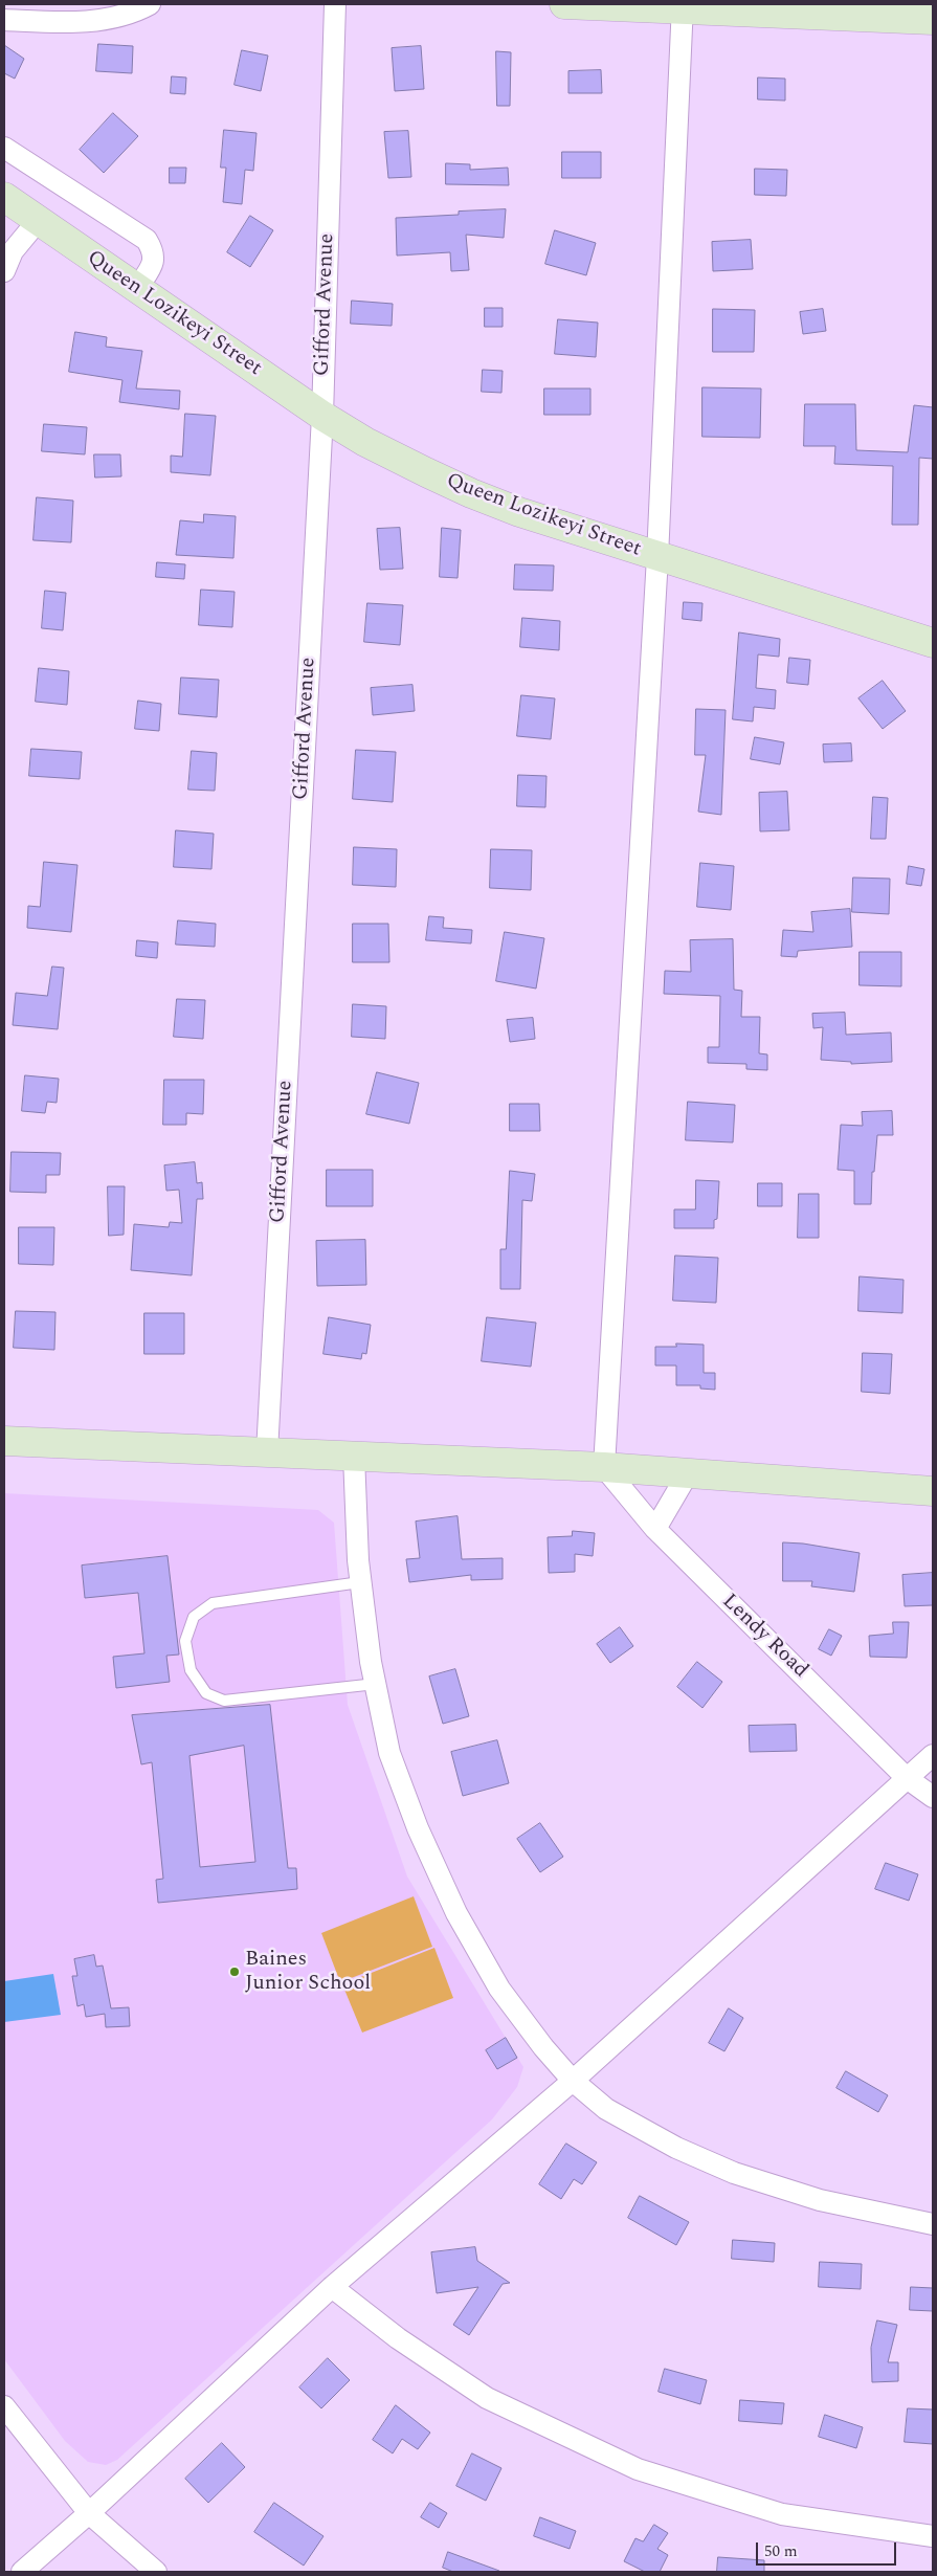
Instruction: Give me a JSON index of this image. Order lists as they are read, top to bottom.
{
  "streets": {
    "street": ["Gifford Avenue", "Queen Lozikeyi Street", "Lendy Road"]
  },
  "crossings": [
    ["Gifford Avenue", "Queen Lozikeyi Street"]
  ],
  "places": ["Baines Junior School"],
  "scale_bar": "50 m"
}
